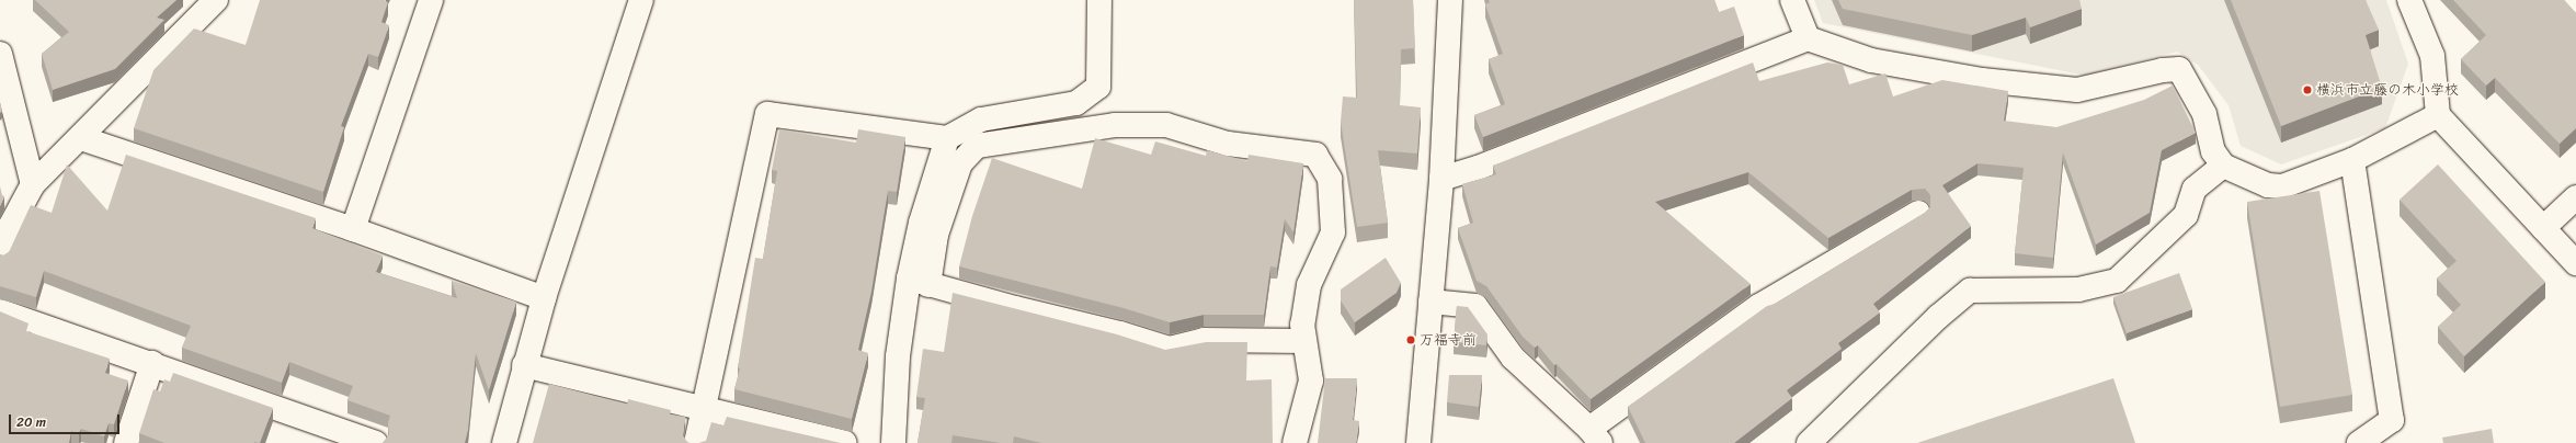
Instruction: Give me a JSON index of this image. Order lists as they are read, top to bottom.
{
  "places": ["横浜市立藤の木小学校", "万福寺前"],
  "scale_bar": "20 m"
}
